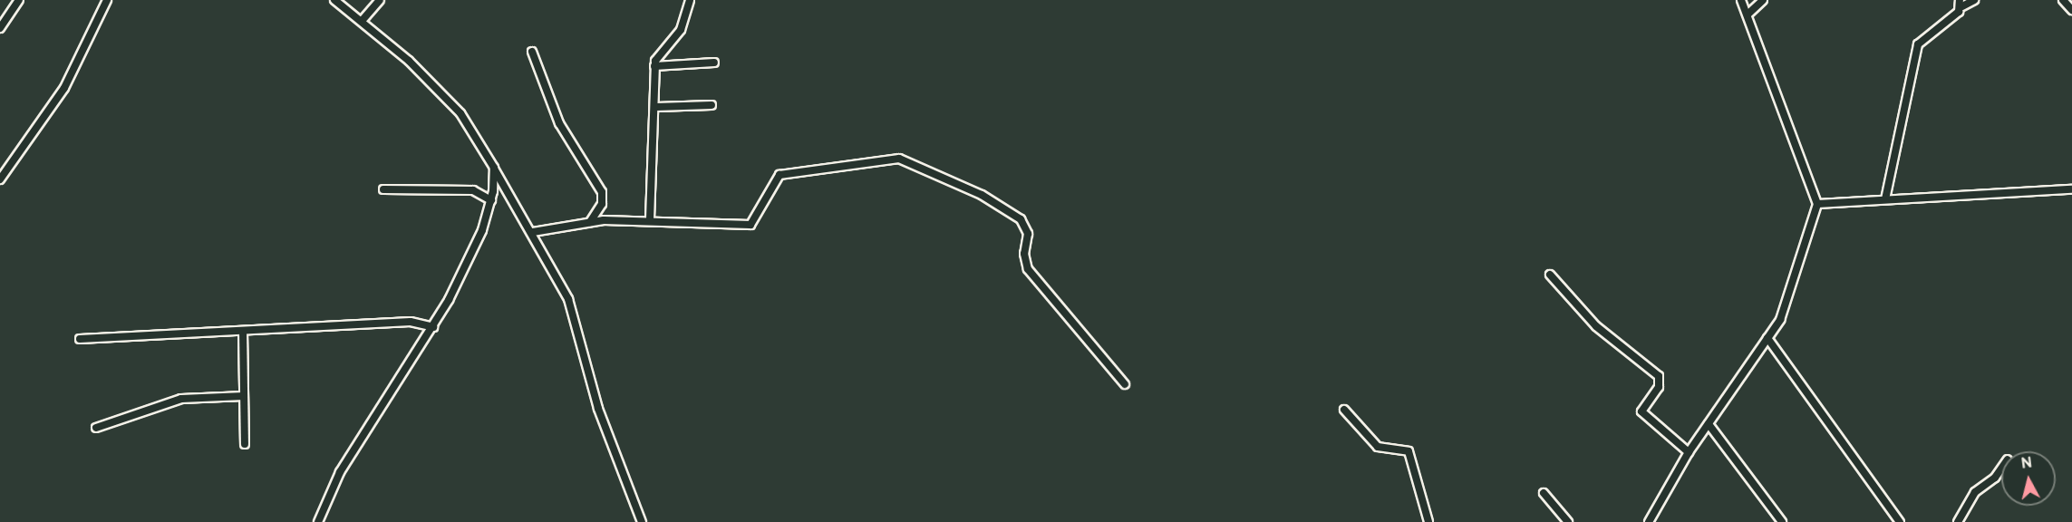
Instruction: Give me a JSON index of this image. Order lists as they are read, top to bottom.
{
  "north": "top"
}
